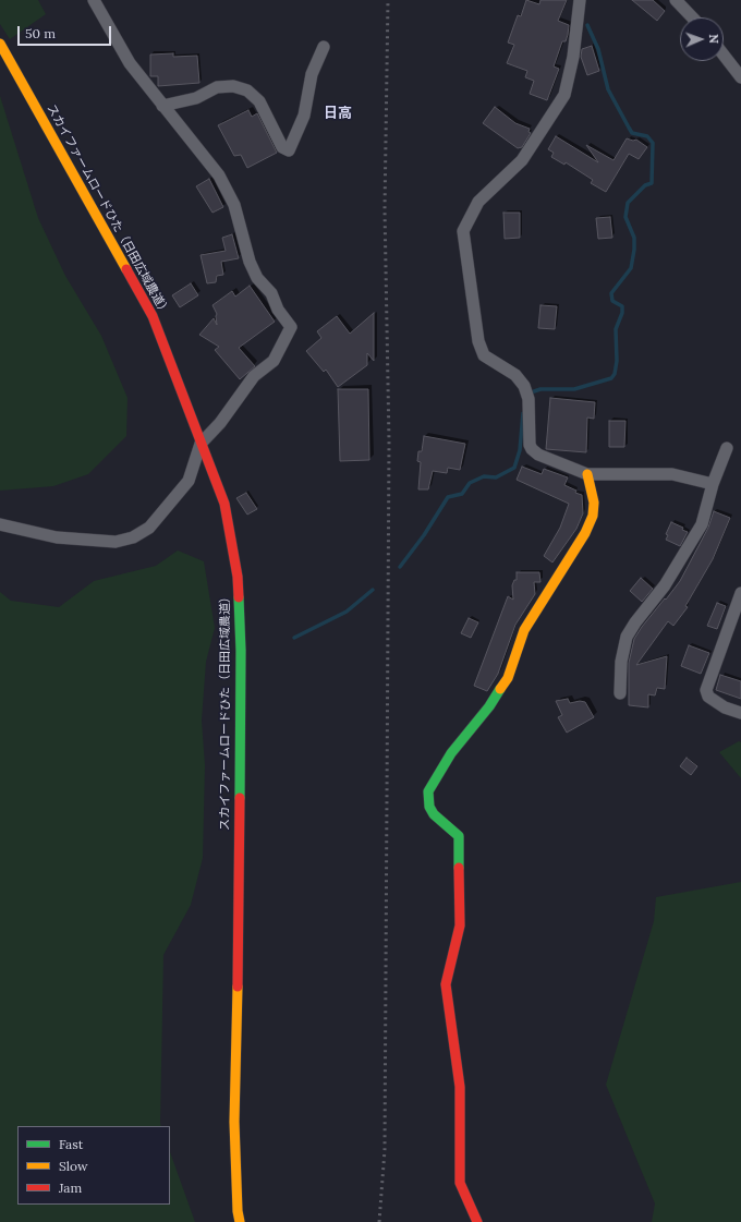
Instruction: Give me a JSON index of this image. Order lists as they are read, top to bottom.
{
  "streets": {
    "street": ["スカイファームロードひた（日田広域農道）"]
  },
  "districts": ["日高"],
  "legend": ["Fast", "Slow", "Jam"],
  "scale_bar": "50 m",
  "north": "right"
}
